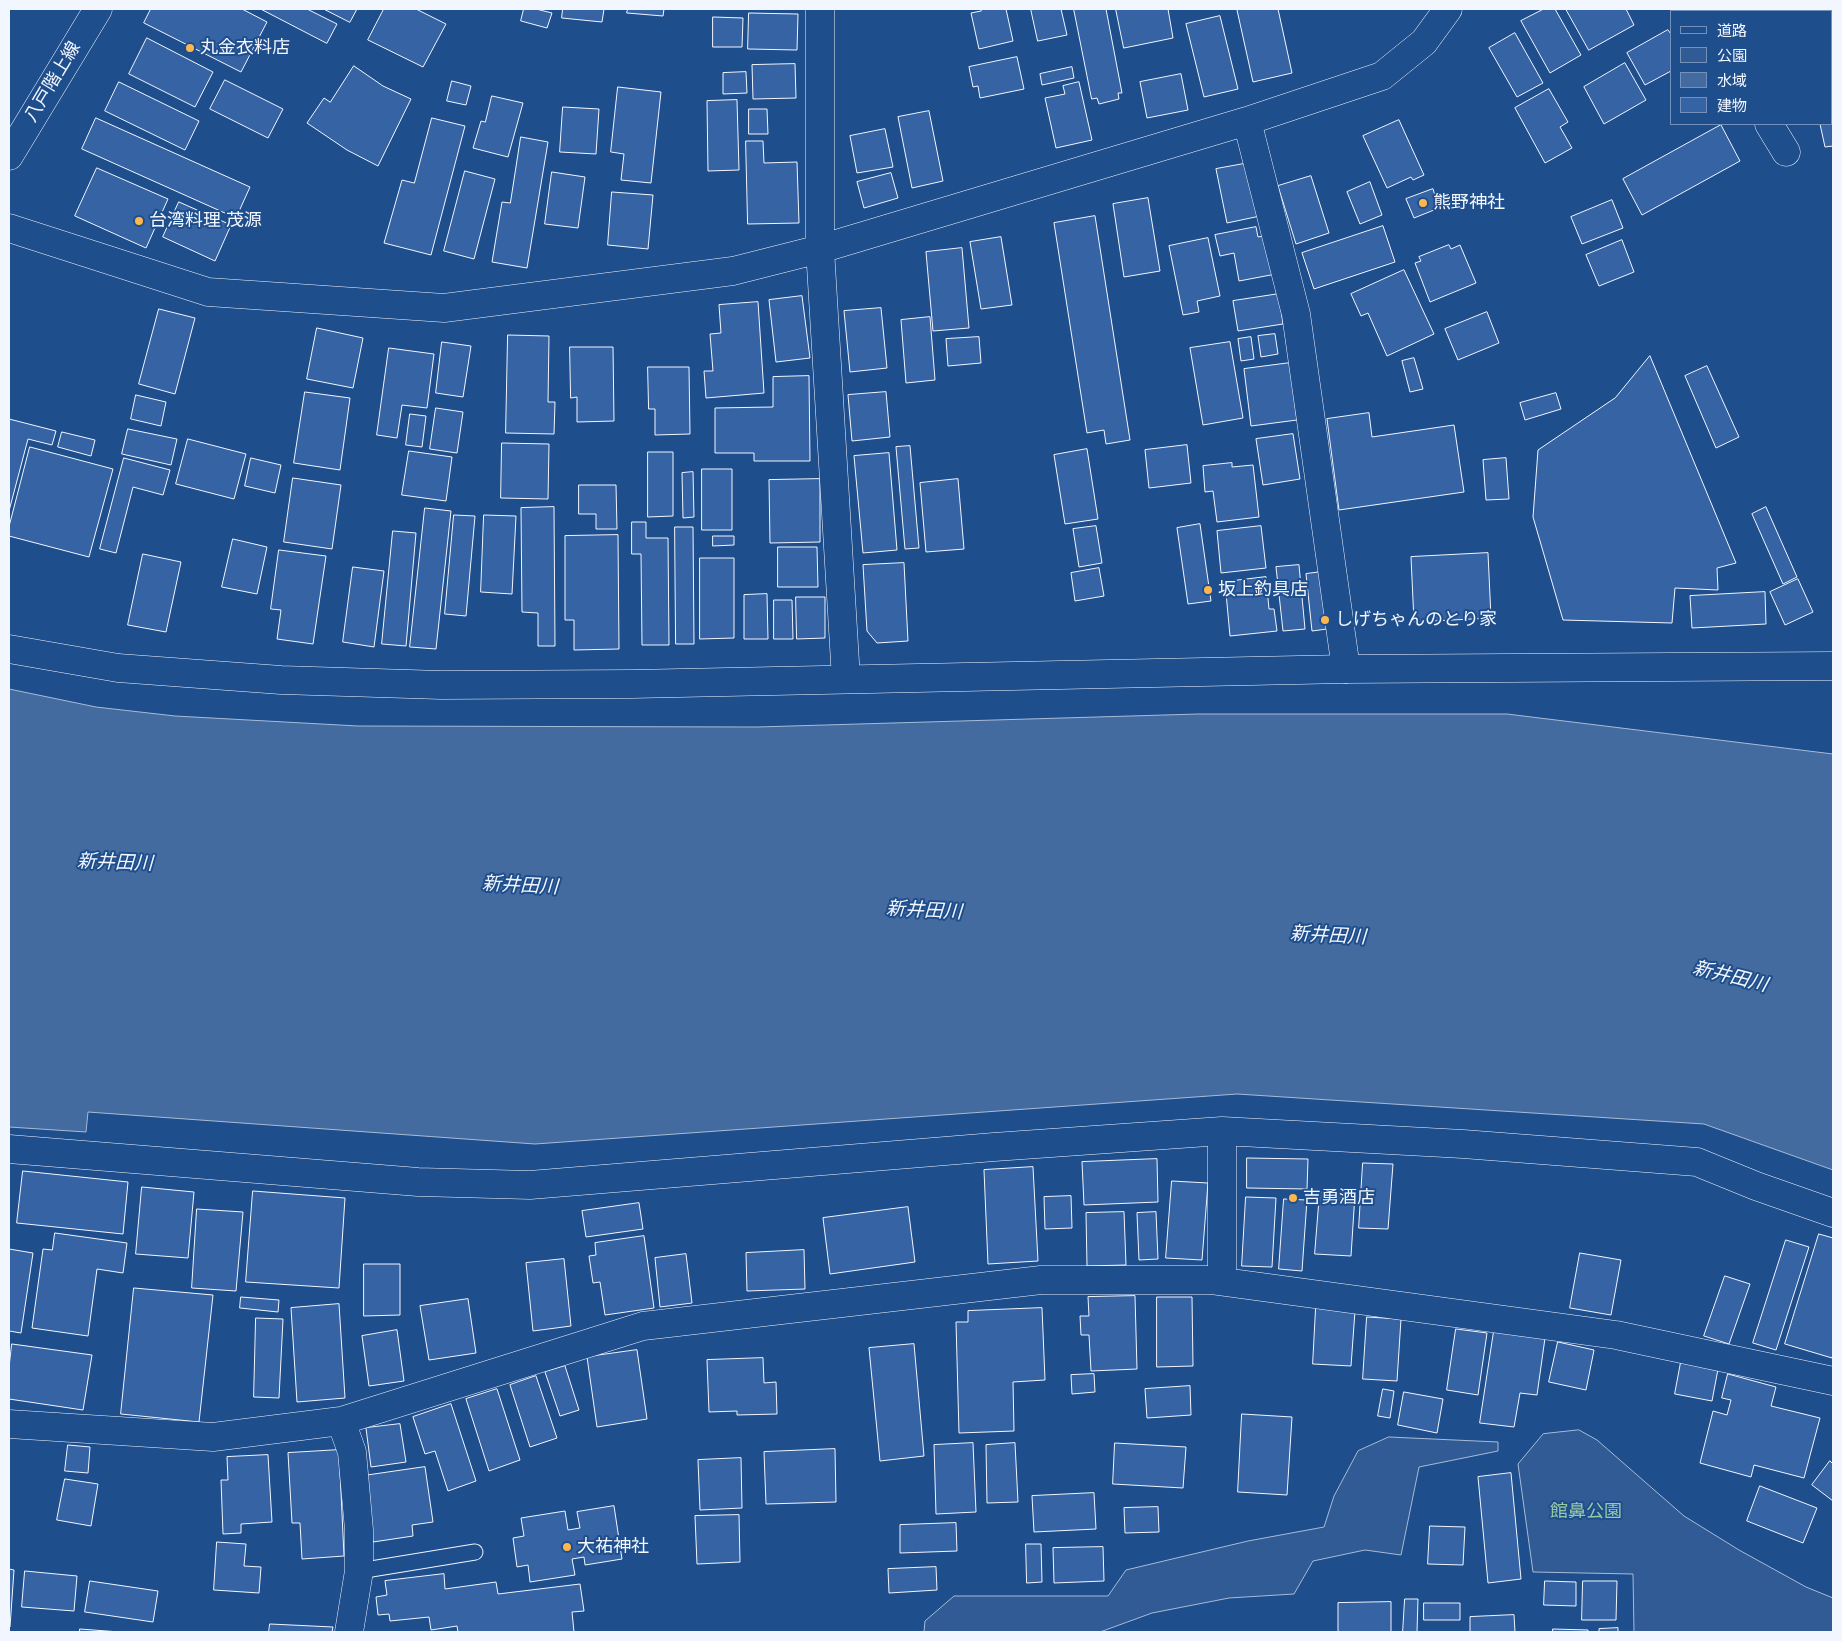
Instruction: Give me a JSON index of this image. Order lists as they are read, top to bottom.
{
  "streets": {
    "street": ["八戸階上線"]
  },
  "water": ["新井田川"],
  "parks": ["館鼻公園"],
  "places": [
    "丸金衣料店",
    "熊野神社",
    "台湾料理 茂源",
    "坂上釣具店",
    "しげちゃんのとり家",
    "吉勇酒店",
    "大祐神社"
  ],
  "legend": [
    "道路",
    "公園",
    "水域",
    "建物"
  ]
}
